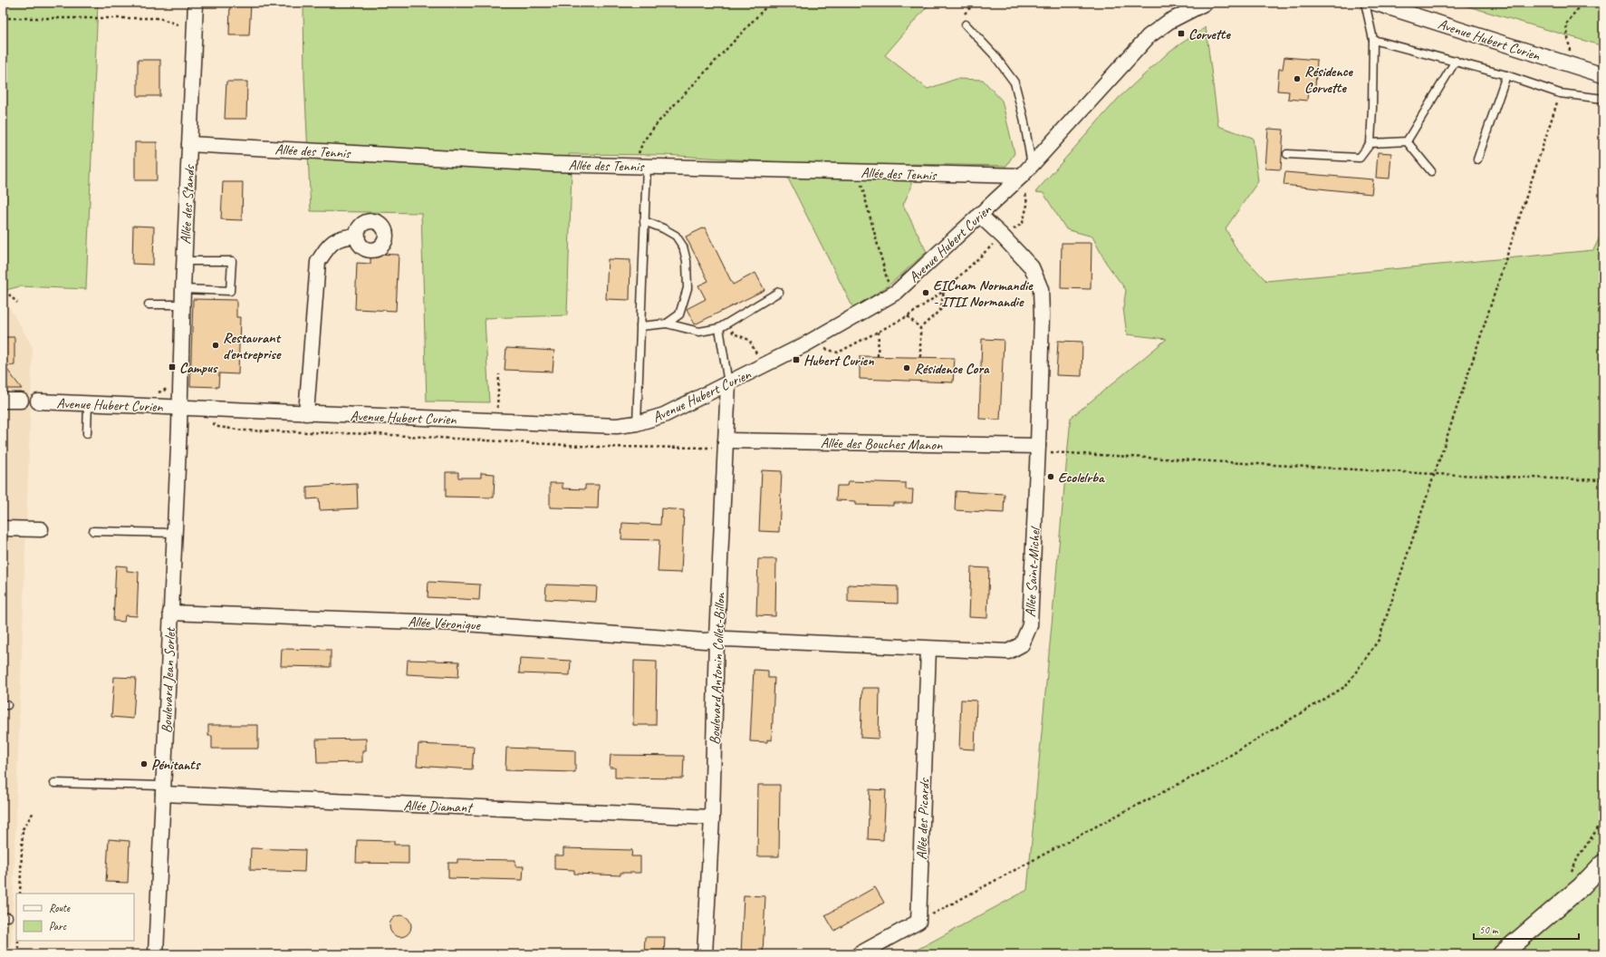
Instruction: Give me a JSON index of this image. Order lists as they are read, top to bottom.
{
  "streets": {
    "street": [
      "Avenue Hubert Curien",
      "Allée des Tennis",
      "Allée des Stands",
      "Allée des Bouches Manon",
      "Allée Saint-Michel",
      "Allée Véronique",
      "Boulevard Antonin Collet-Billon",
      "Boulevard Jean Sorlet",
      "Allée Diamant",
      "Allée des Picards"
    ]
  },
  "crossings": [
    ["Avenue Hubert Curien", "Allée des Tennis"],
    ["Avenue Hubert Curien", "Allée des Stands"],
    ["Avenue Hubert Curien", "Allée Saint-Michel"],
    ["Avenue Hubert Curien", "Boulevard Antonin Collet-Billon"],
    ["Avenue Hubert Curien", "Boulevard Jean Sorlet"],
    ["Allée des Tennis", "Allée des Stands"],
    ["Allée des Stands", "Boulevard Jean Sorlet"],
    ["Allée des Bouches Manon", "Allée Saint-Michel"],
    ["Allée des Bouches Manon", "Boulevard Antonin Collet-Billon"],
    ["Allée Saint-Michel", "Allée Véronique"],
    ["Allée Saint-Michel", "Boulevard Antonin Collet-Billon"],
    ["Allée Saint-Michel", "Allée des Picards"],
    ["Allée Véronique", "Boulevard Antonin Collet-Billon"],
    ["Allée Véronique", "Boulevard Jean Sorlet"],
    ["Boulevard Antonin Collet-Billon", "Allée Diamant"],
    ["Boulevard Jean Sorlet", "Allée Diamant"]
  ],
  "places": {
    "transit": ["Corvette", "Hubert Curien", "Campus"],
    "other": [
      "Résidence Corvette",
      "EICnam Normandie - ITII Normandie",
      "Restaurant d'entreprise",
      "Résidence Cora",
      "Ecolelrba",
      "Pénitants"
    ]
  },
  "legend": ["Route", "Parc"],
  "scale_bar": "50 m"
}
